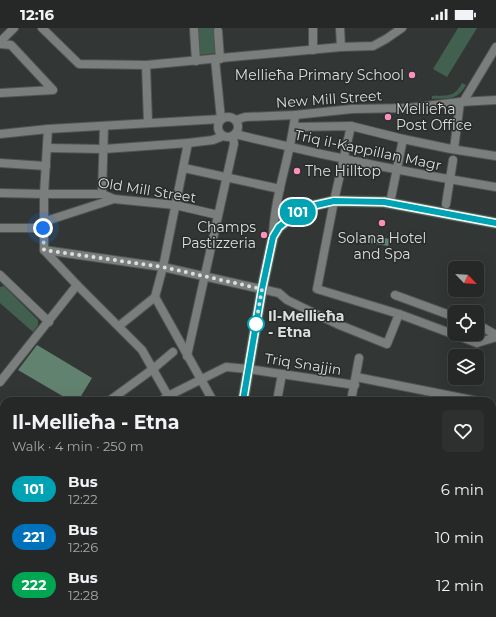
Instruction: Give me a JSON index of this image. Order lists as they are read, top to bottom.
{
  "streets": {
    "street": [
      "New Mill Street",
      "Triq il-Kappillan Magr",
      "Old Mill Street",
      "Triq Snajjin"
    ]
  },
  "crossings": [
    ["New Mill Street", "Triq il-Kappillan Magr"]
  ],
  "places": [
    "Mellieħa Primary School",
    "Mellieħa Post Office",
    "The Hilltop",
    "Solana Hotel and Spa",
    "Champs Pastizzeria",
    "Il-Mellieħa - Etna"
  ],
  "lines": ["bus line 101"],
  "north": "bottom right",
  "page": {
    "status": "12:16",
    "on_map": "101",
    "heading": ["Il-Mellieħa - Etna", "Walk · 4 min · 250 m"],
    "list": [
      {
        "mark": "101",
        "name": "Bus",
        "note": "12:22",
        "value": "6 min"
      },
      {
        "mark": "221",
        "name": "Bus",
        "note": "12:26",
        "value": "10 min"
      },
      {
        "mark": "222",
        "name": "Bus",
        "note": "12:28",
        "value": "12 min"
      }
    ]
  }
}
